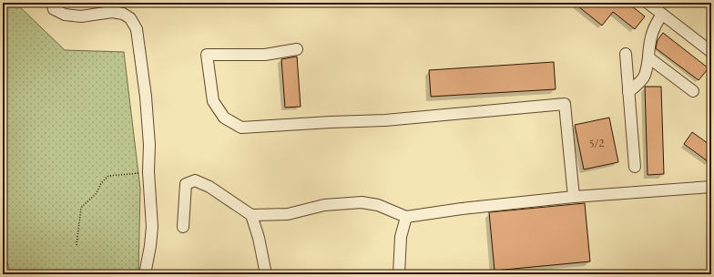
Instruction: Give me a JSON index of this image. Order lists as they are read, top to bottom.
{
  "house_numbers": ["5/2"]
}
